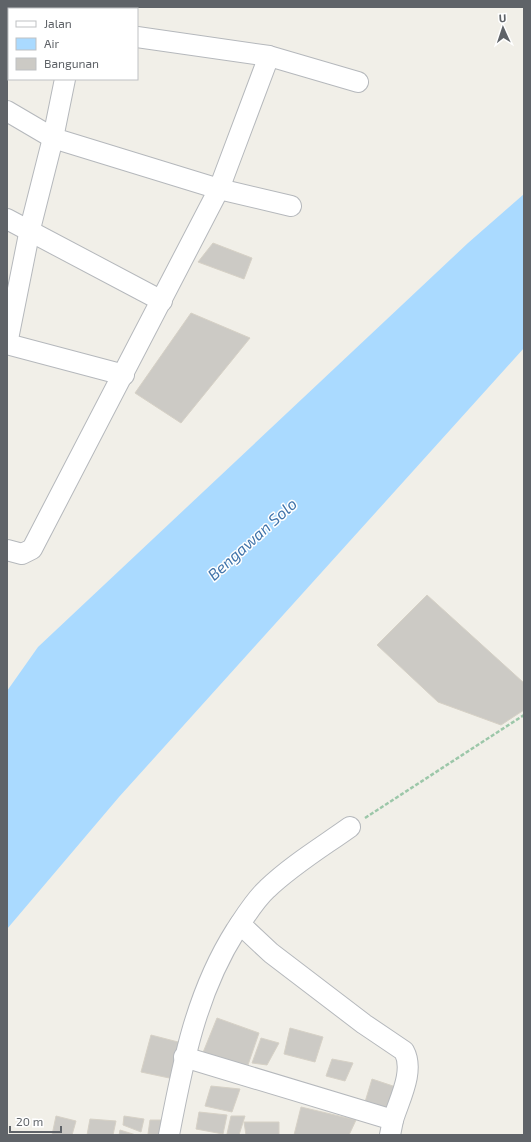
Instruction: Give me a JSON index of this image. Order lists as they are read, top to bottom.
{
  "water": ["Bengawan Solo"],
  "legend": ["Jalan", "Air", "Bangunan"],
  "scale_bar": "20 m",
  "north": "top"
}
